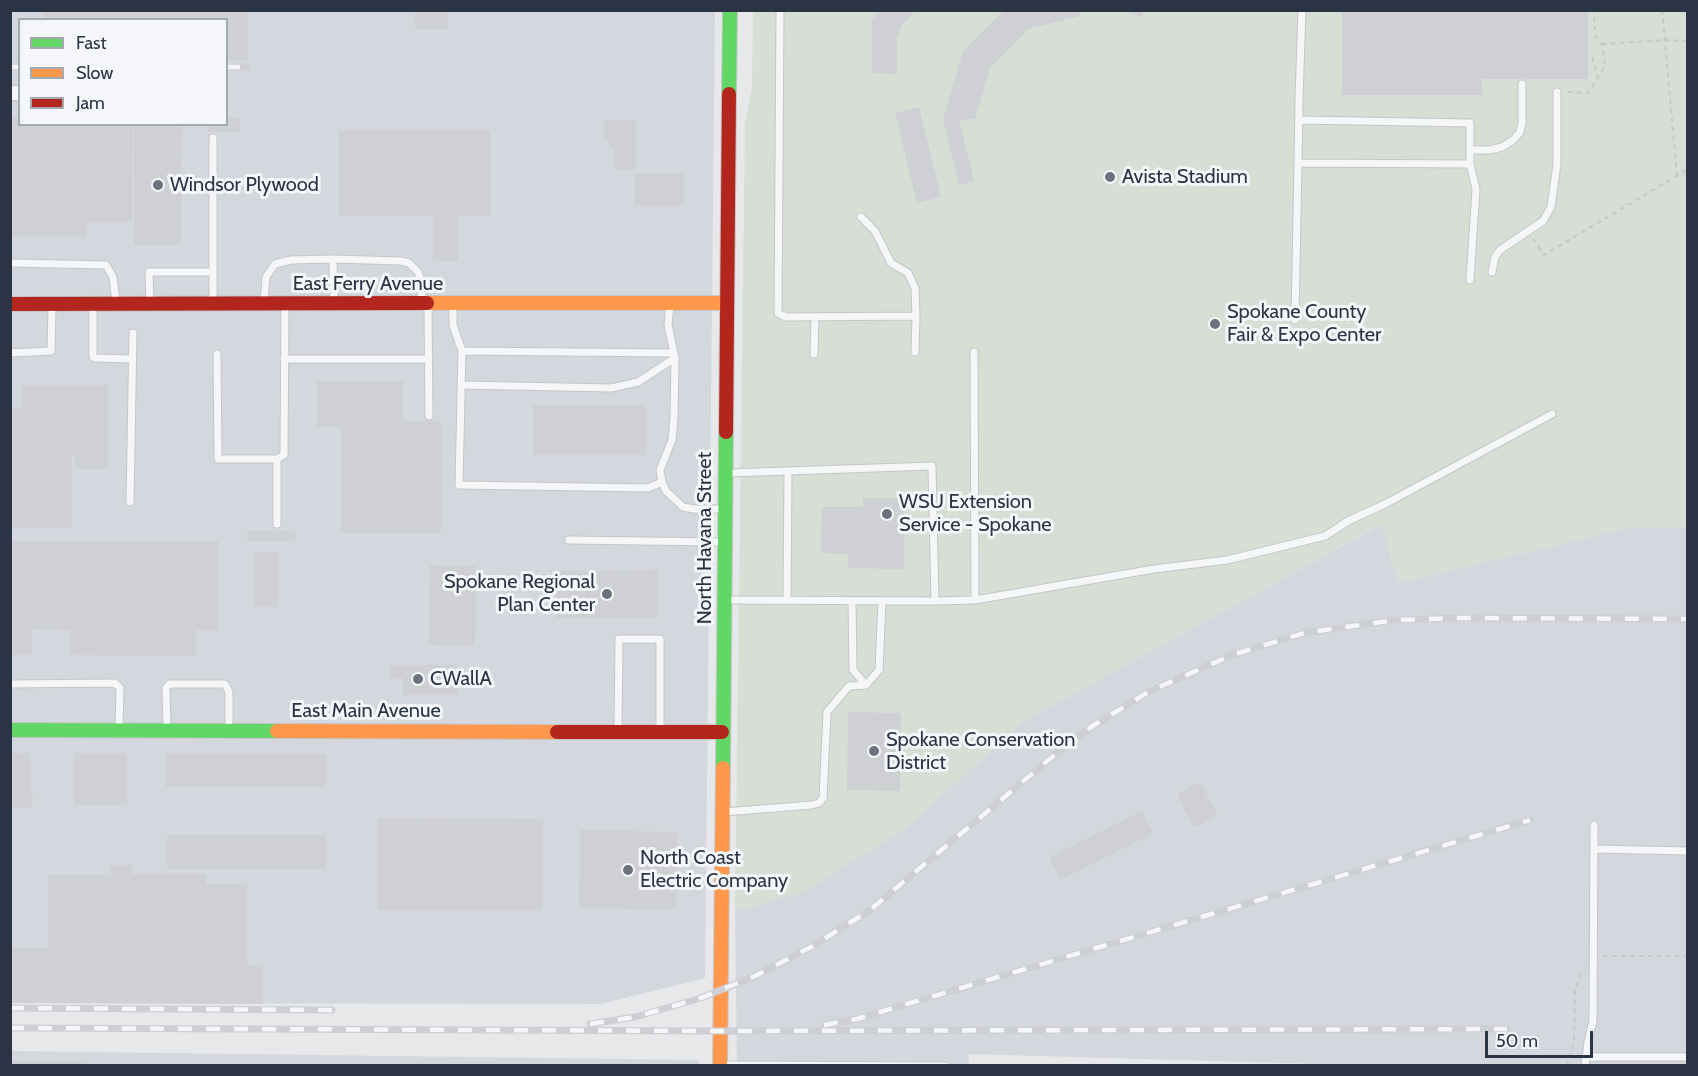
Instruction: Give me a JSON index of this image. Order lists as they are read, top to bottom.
{
  "streets": {
    "street": ["East Ferry Avenue", "North Havana Street", "East Main Avenue"]
  },
  "crossings": [
    ["East Ferry Avenue", "North Havana Street"],
    ["North Havana Street", "East Main Avenue"]
  ],
  "places": [
    "Avista Stadium",
    "Windsor Plywood",
    "Spokane County Fair & Expo Center",
    "WSU Extension Service - Spokane",
    "Spokane Regional Plan Center",
    "CWallA",
    "Spokane Conservation District",
    "North Coast Electric Company"
  ],
  "legend": ["Fast", "Slow", "Jam"],
  "scale_bar": "50 m"
}
